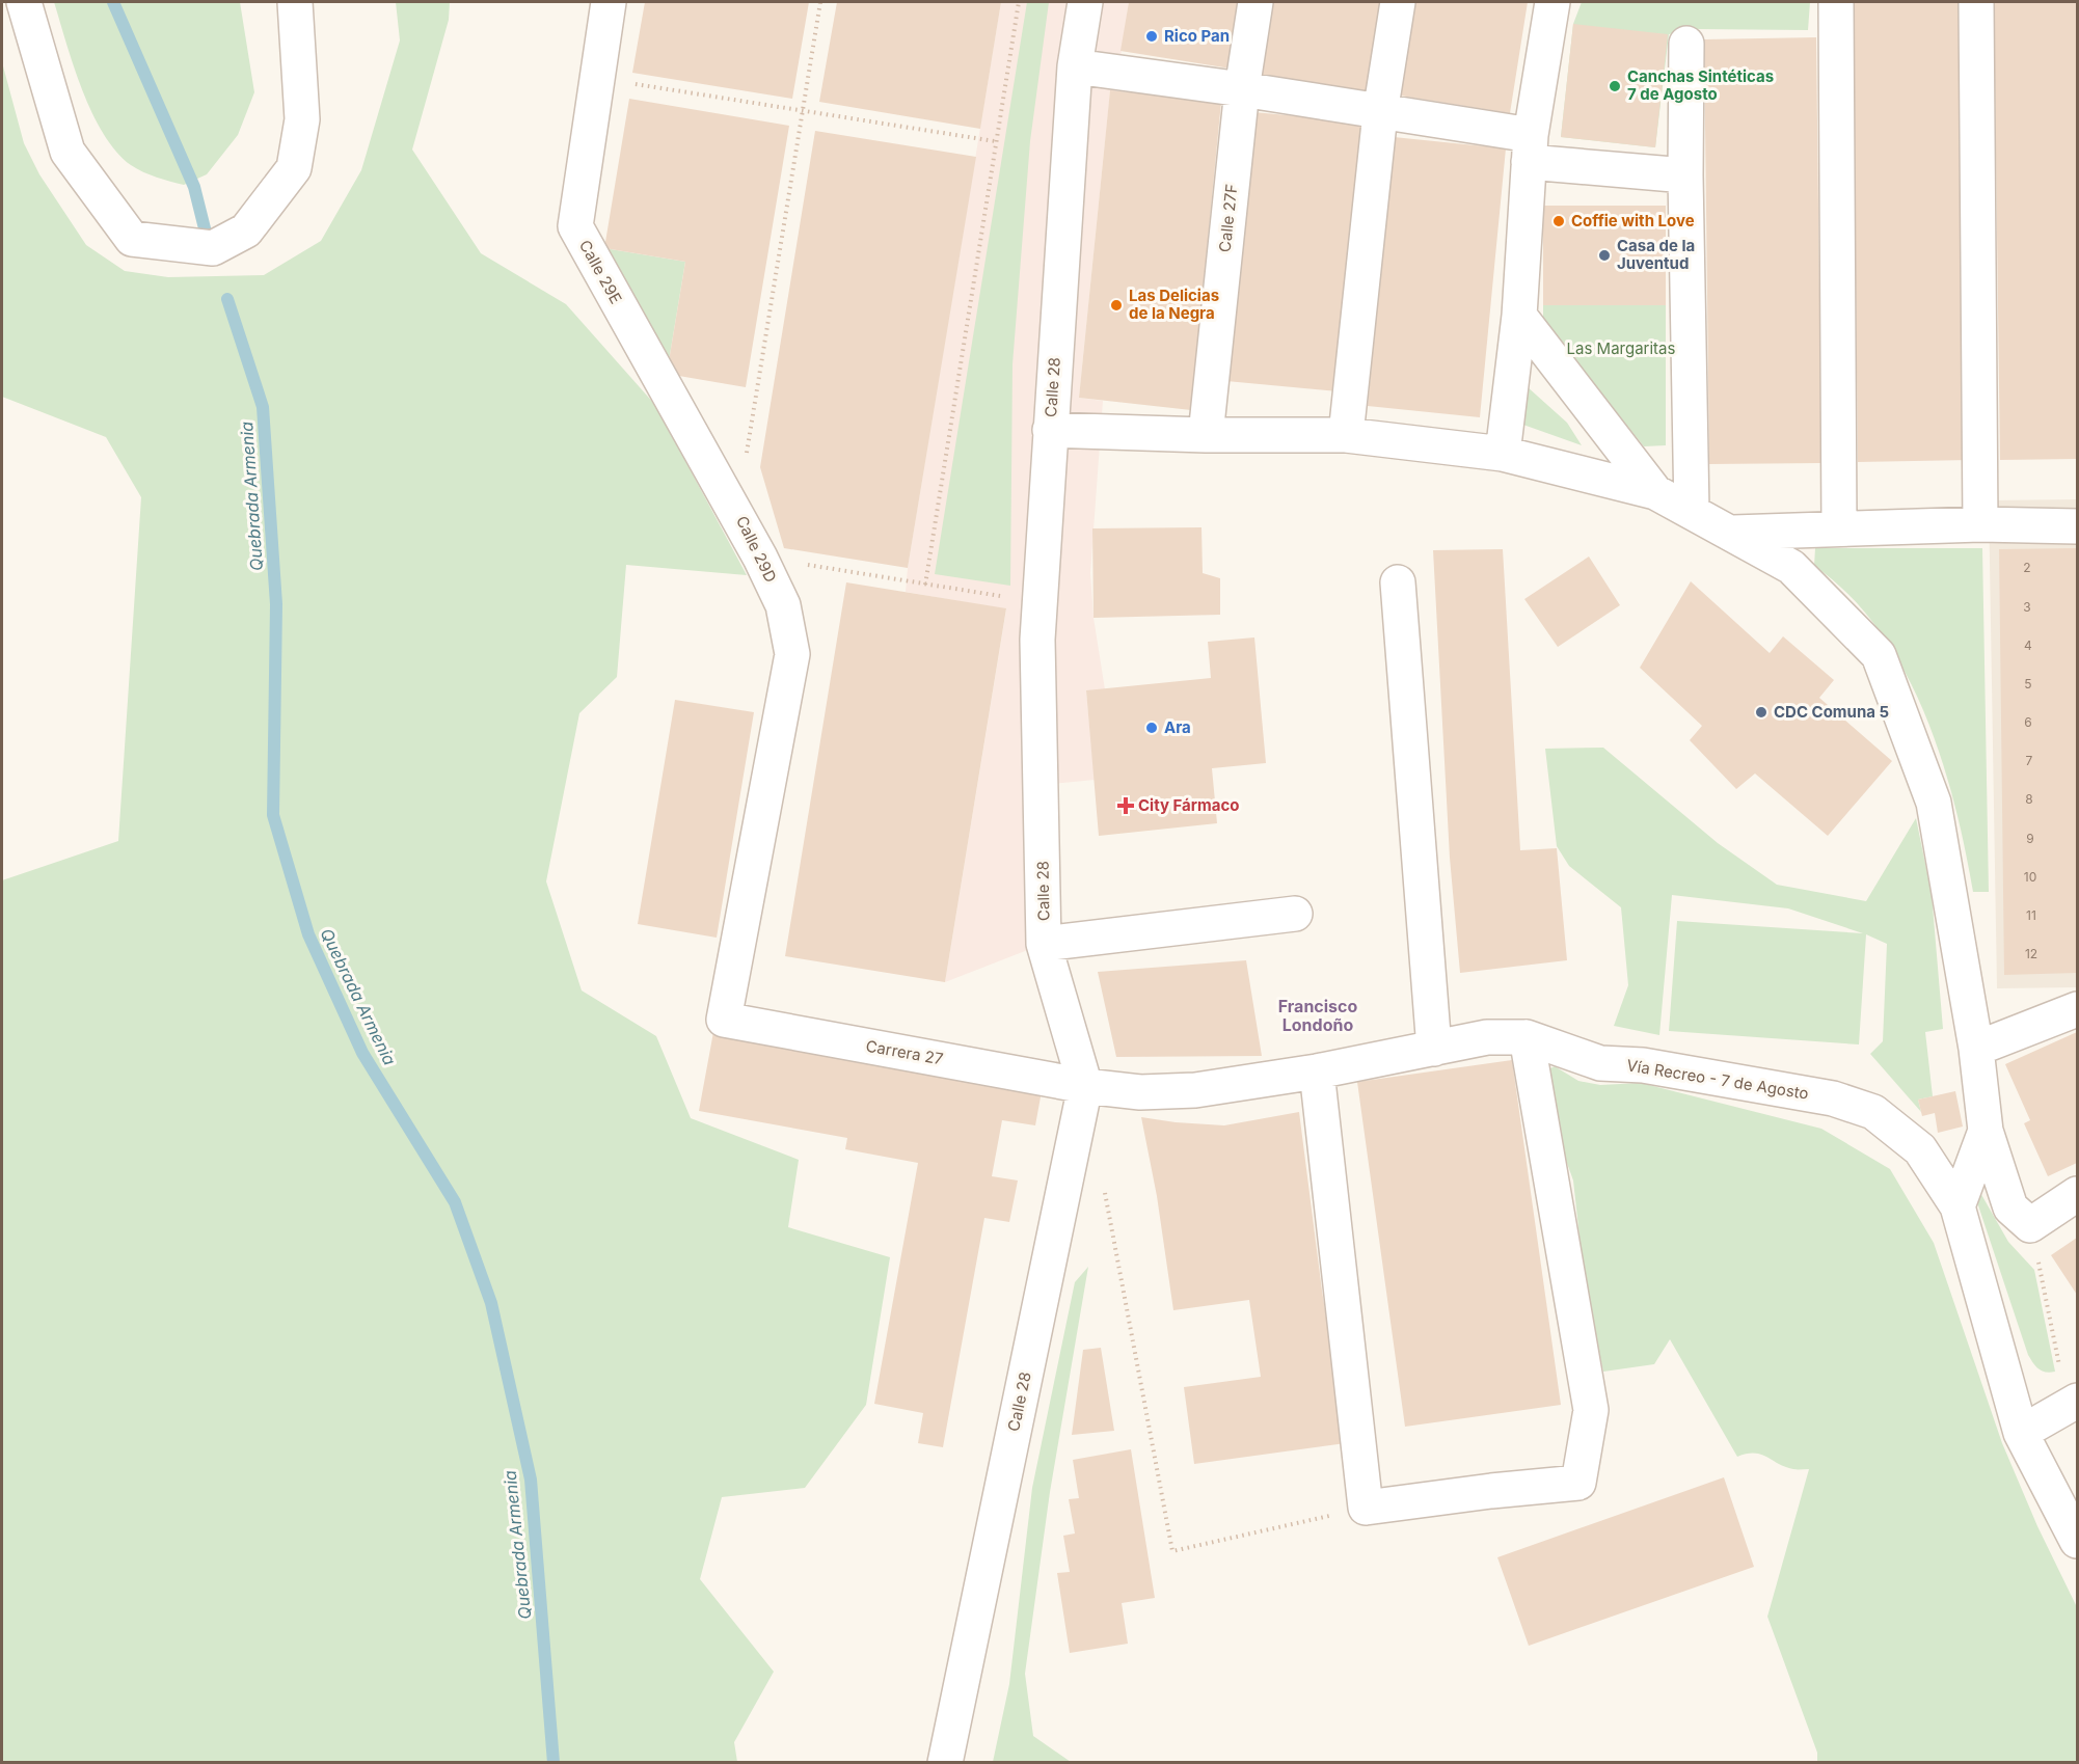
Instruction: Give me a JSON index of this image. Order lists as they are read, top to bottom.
{
  "streets": {
    "street": [
      "Calle 27F",
      "Calle 29E",
      "Calle 28",
      "Calle 29D",
      "Carrera 27",
      "Vía Recreo - 7 de Agosto"
    ]
  },
  "crossings": [
    ["Calle 29E", "Calle 29D"],
    ["Calle 28", "Carrera 27"],
    ["Calle 28", "Vía Recreo - 7 de Agosto"],
    ["Calle 29D", "Carrera 27"],
    ["Carrera 27", "Vía Recreo - 7 de Agosto"]
  ],
  "districts": ["Francisco Londoño"],
  "water": ["Quebrada Armenia"],
  "parks": ["Las Margaritas"],
  "places": {
    "other": [
      "Rico Pan",
      "Canchas Sintéticas 7 de Agosto",
      "Coffie with Love",
      "Casa de la Juventud",
      "Las Delicias de la Negra",
      "CDC Comuna 5",
      "Ara"
    ],
    "health": ["City Fármaco"]
  },
  "house_numbers": [
    "2",
    "3",
    "4",
    "5",
    "6",
    "7",
    "8",
    "9",
    "10",
    "11",
    "12"
  ]
}
